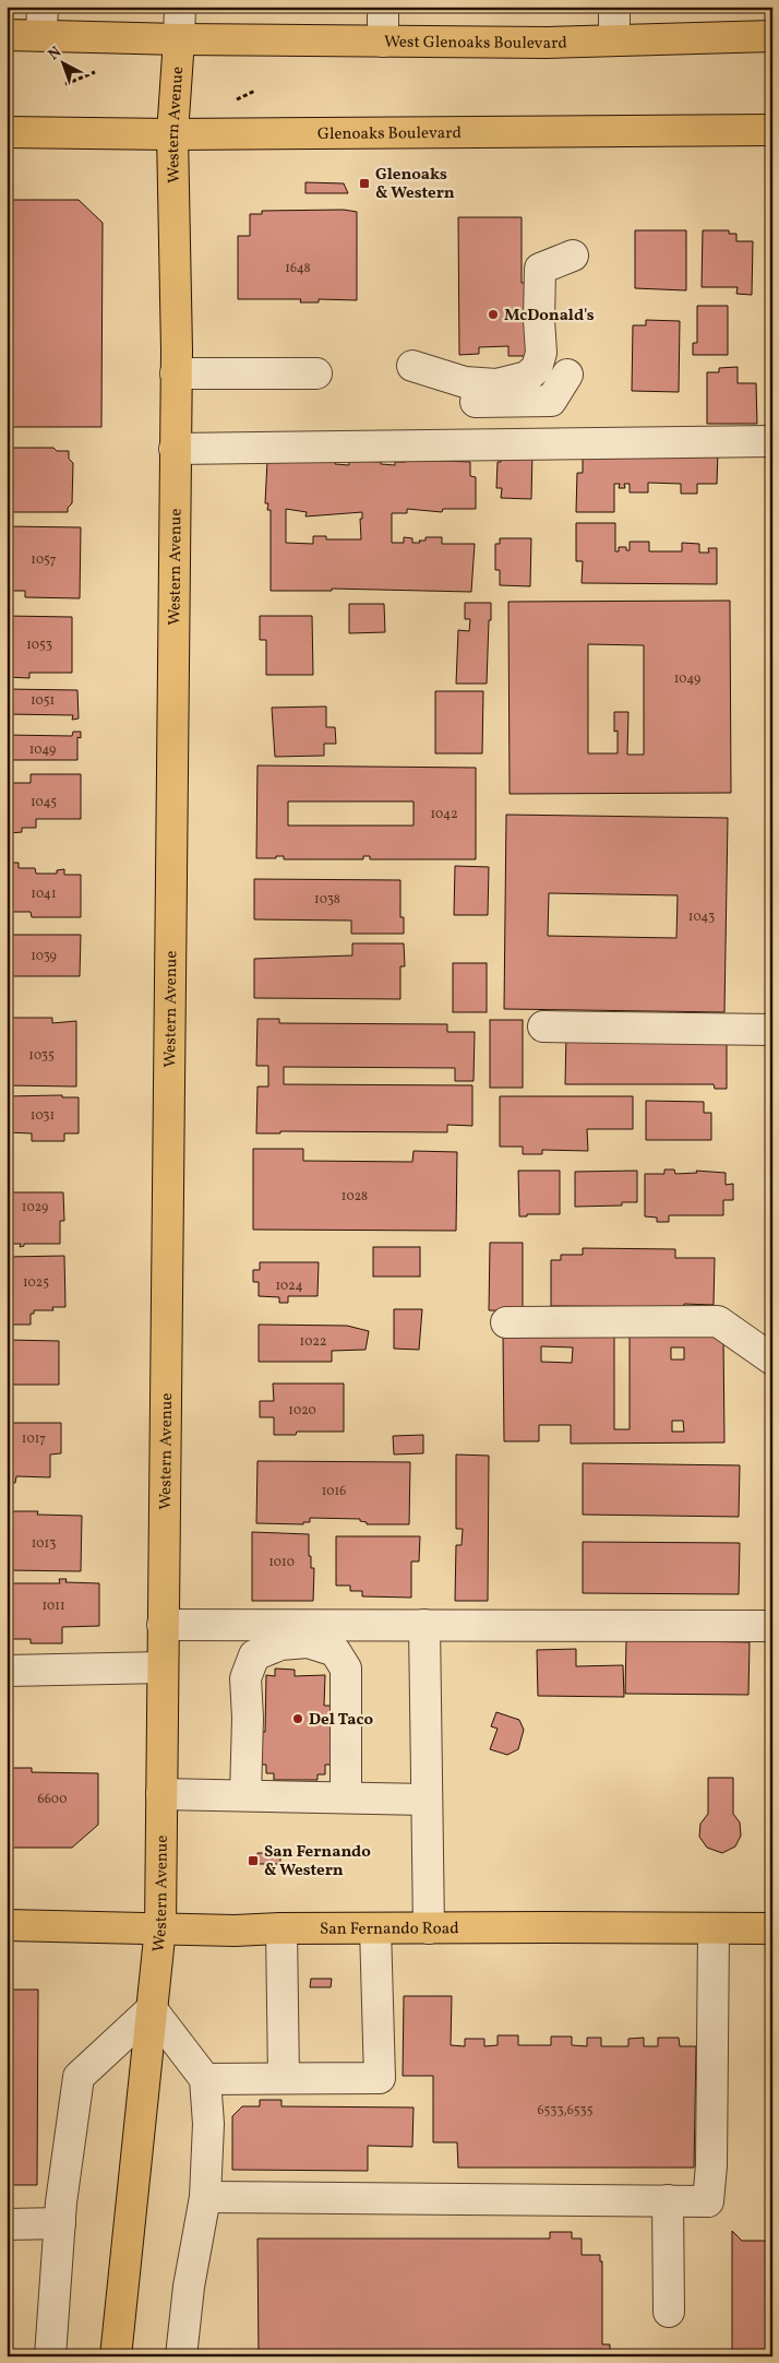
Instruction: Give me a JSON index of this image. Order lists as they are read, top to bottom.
{
  "streets": {
    "main road": [
      "West Glenoaks Boulevard",
      "Western Avenue",
      "Glenoaks Boulevard",
      "San Fernando Road"
    ]
  },
  "crossings": [
    ["West Glenoaks Boulevard", "Western Avenue"],
    ["Western Avenue", "Glenoaks Boulevard"],
    ["Western Avenue", "San Fernando Road"]
  ],
  "places": {
    "transit": ["Glenoaks & Western", "San Fernando & Western"],
    "other": ["McDonald's", "Del Taco"]
  },
  "house_numbers": [
    "1648",
    "1057",
    "1053",
    "1049",
    "1051",
    "1049",
    "1045",
    "1042",
    "1041",
    "1038",
    "1043",
    "1039",
    "1035",
    "1031",
    "1028",
    "1029",
    "1025",
    "1024",
    "1022",
    "1020",
    "1017",
    "1016",
    "1013",
    "1010",
    "1011",
    "6600",
    "6533,6535"
  ],
  "north": "top left"
}
